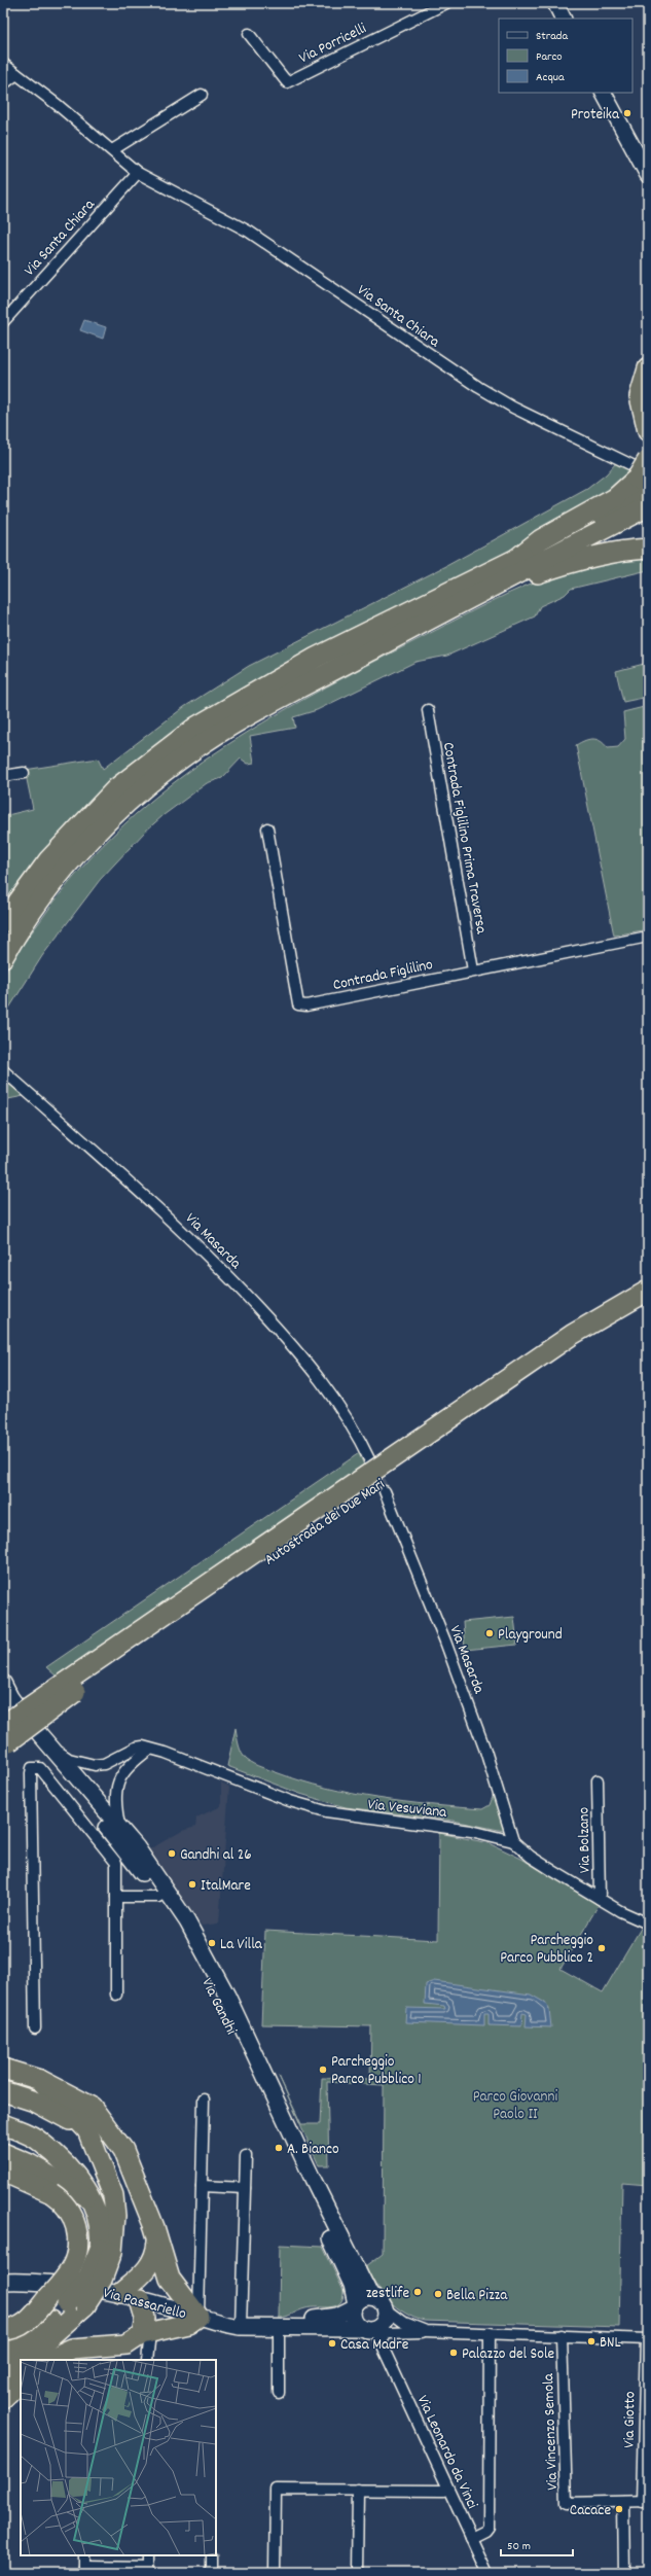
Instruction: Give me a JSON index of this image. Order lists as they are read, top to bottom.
{
  "streets": {
    "highway": ["Autostrada dei Due Mari"],
    "street": [
      "Via Porricelli",
      "Via Santa Chiara",
      "Contrada Figlilino Prima Traversa",
      "Contrada Figlilino",
      "Via Masarda",
      "Via Vesuviana",
      "Via Bolzano",
      "Via Gandhi",
      "Via Passariello",
      "Via Giotto",
      "Via Vincenzo Semola",
      "Via Leonardo da Vinci"
    ]
  },
  "crossings": [
    ["Contrada Figlilino Prima Traversa", "Contrada Figlilino"],
    ["Via Masarda", "Via Vesuviana"],
    ["Via Vesuviana", "Via Bolzano"],
    ["Via Vesuviana", "Via Gandhi"],
    ["Via Gandhi", "Via Passariello"],
    ["Via Gandhi", "Via Leonardo da Vinci"],
    ["Via Passariello", "Via Leonardo da Vinci"]
  ],
  "parks": ["Parco Giovanni Paolo II"],
  "places": [
    "Proteika",
    "Playground",
    "Gandhi al 26",
    "ItalMare",
    "La Villa",
    "Parcheggio Parco Pubblico 2",
    "Parcheggio Parco Pubblico 1",
    "A. Bianco",
    "zestlife",
    "Bella Pizza",
    "BNL",
    "Casa Madre",
    "Palazzo del Sole",
    "Cacace"
  ],
  "legend": ["Strada", "Parco", "Acqua"],
  "scale_bar": "50 m"
}
